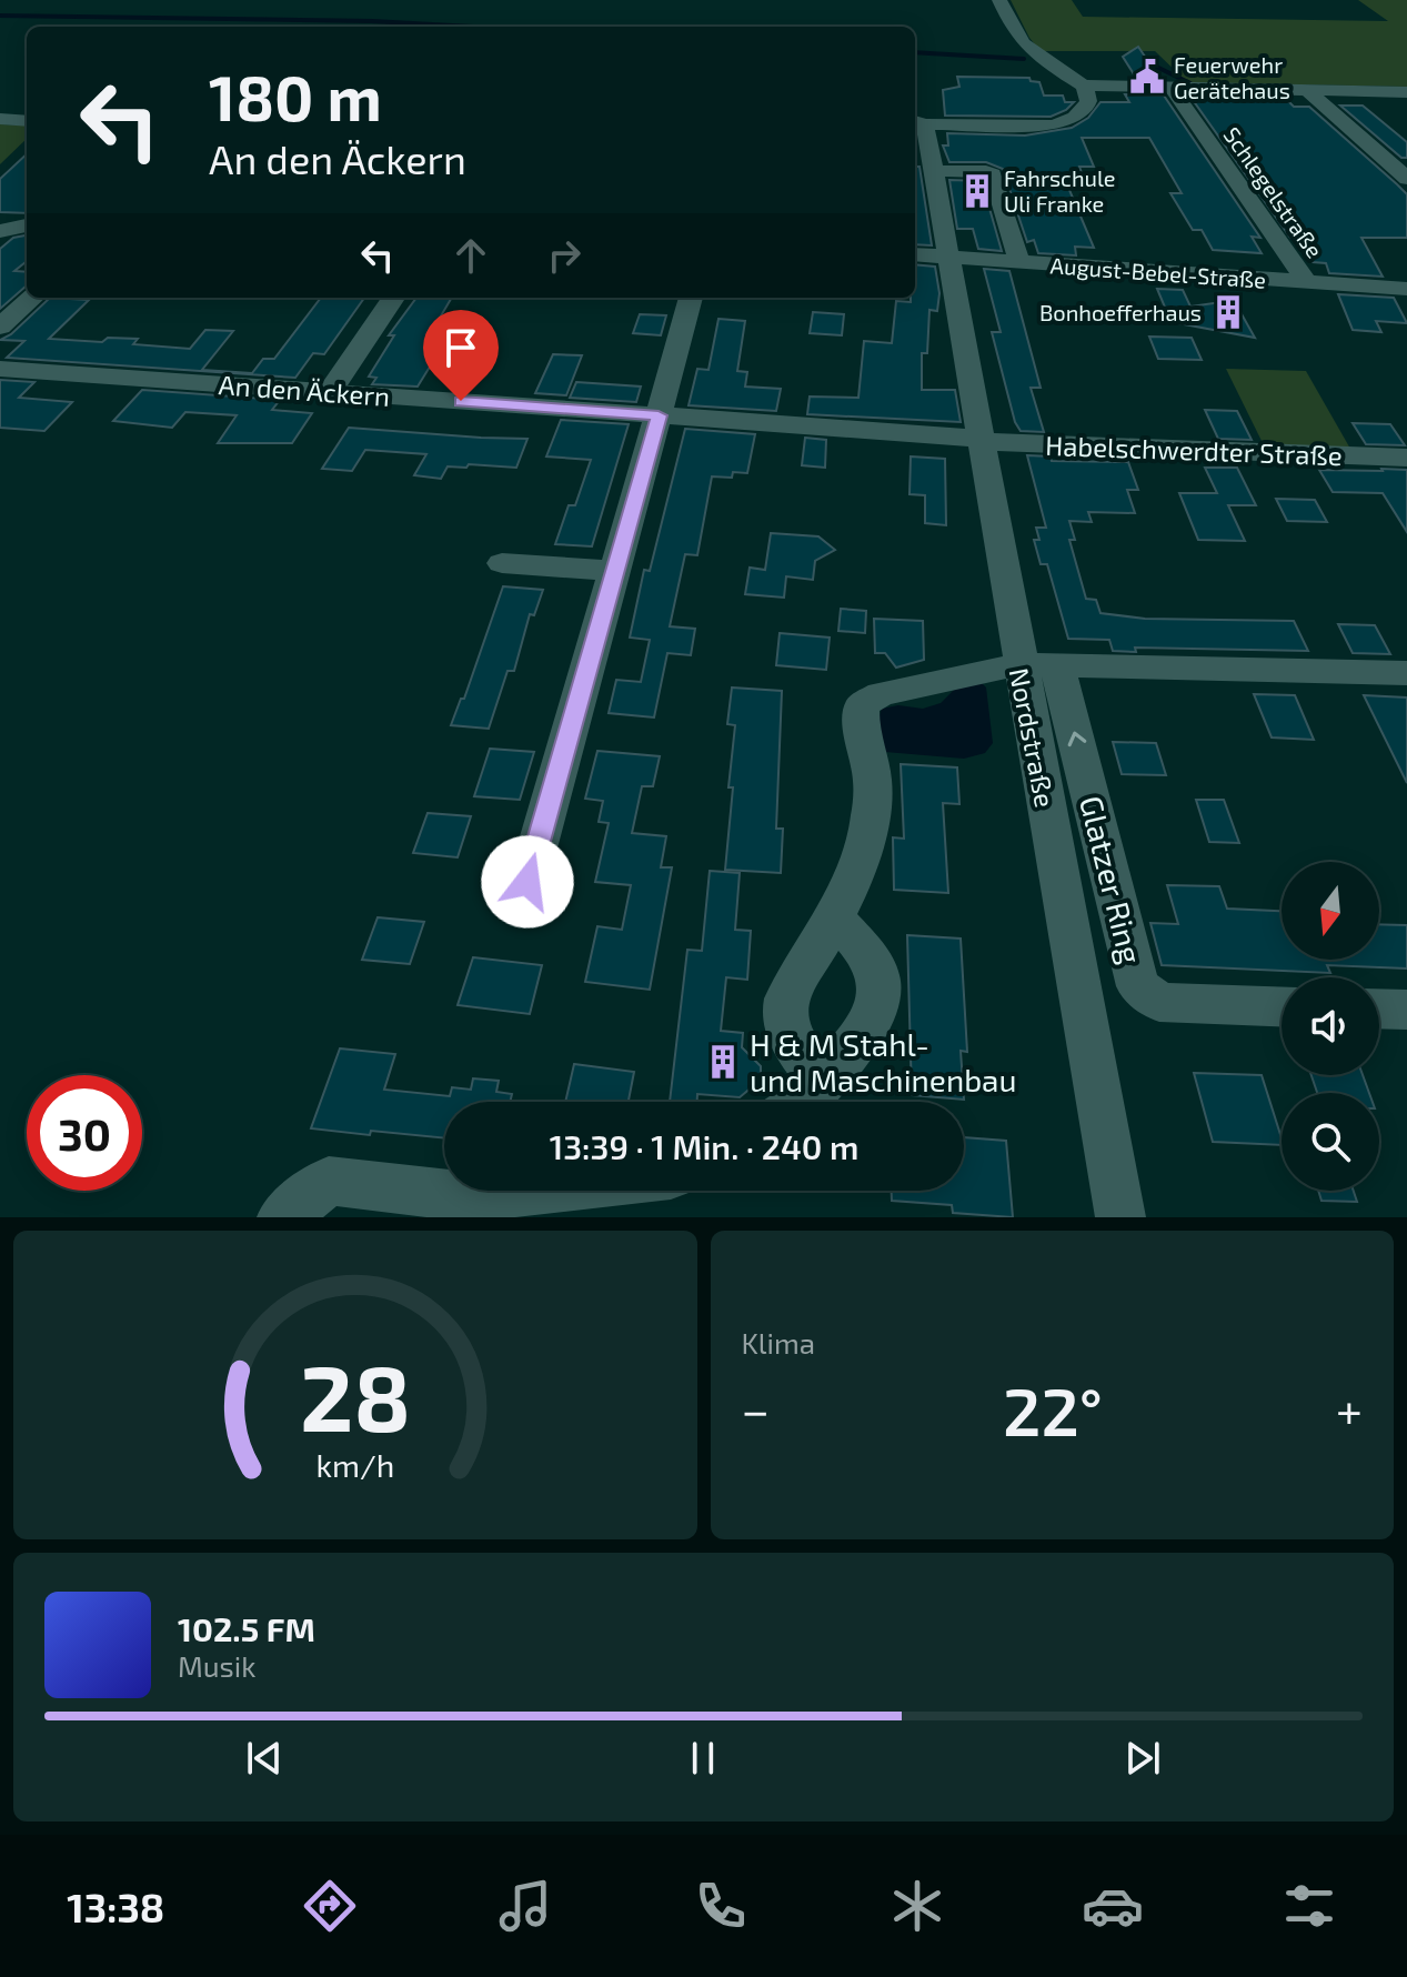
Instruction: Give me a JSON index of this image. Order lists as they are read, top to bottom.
{
  "streets": {
    "street": [
      "Schlegelstraße",
      "August-Bebel-Straße",
      "An den Äckern",
      "Habelschwerdter Straße",
      "Nordstraße",
      "Glatzer Ring"
    ]
  },
  "crossings": [
    ["Schlegelstraße", "August-Bebel-Straße"],
    ["August-Bebel-Straße", "Nordstraße"],
    ["An den Äckern", "Habelschwerdter Straße"],
    ["An den Äckern", "Nordstraße"],
    ["Habelschwerdter Straße", "Nordstraße"],
    ["Nordstraße", "Glatzer Ring"]
  ],
  "one_way": ["Glatzer Ring"],
  "places": {
    "public building": ["Feuerwehr Gerätehaus"],
    "building": ["Fahrschule Uli Franke", "Bonhoefferhaus", "H & M Stahl- und Maschinenbau"]
  },
  "north": "bottom",
  "page": {
    "turn": ["180 m", "An den Äckern"],
    "limit": "30",
    "trip": "13:39 · 1 Min. · 240 m",
    "tile": "Klima",
    "heat": ["−", "22°", "+"],
    "song": ["102.5 FM", "Musik"],
    "tabs": "13:38",
    "gauge": ["28", "km/h"]
  }
}
